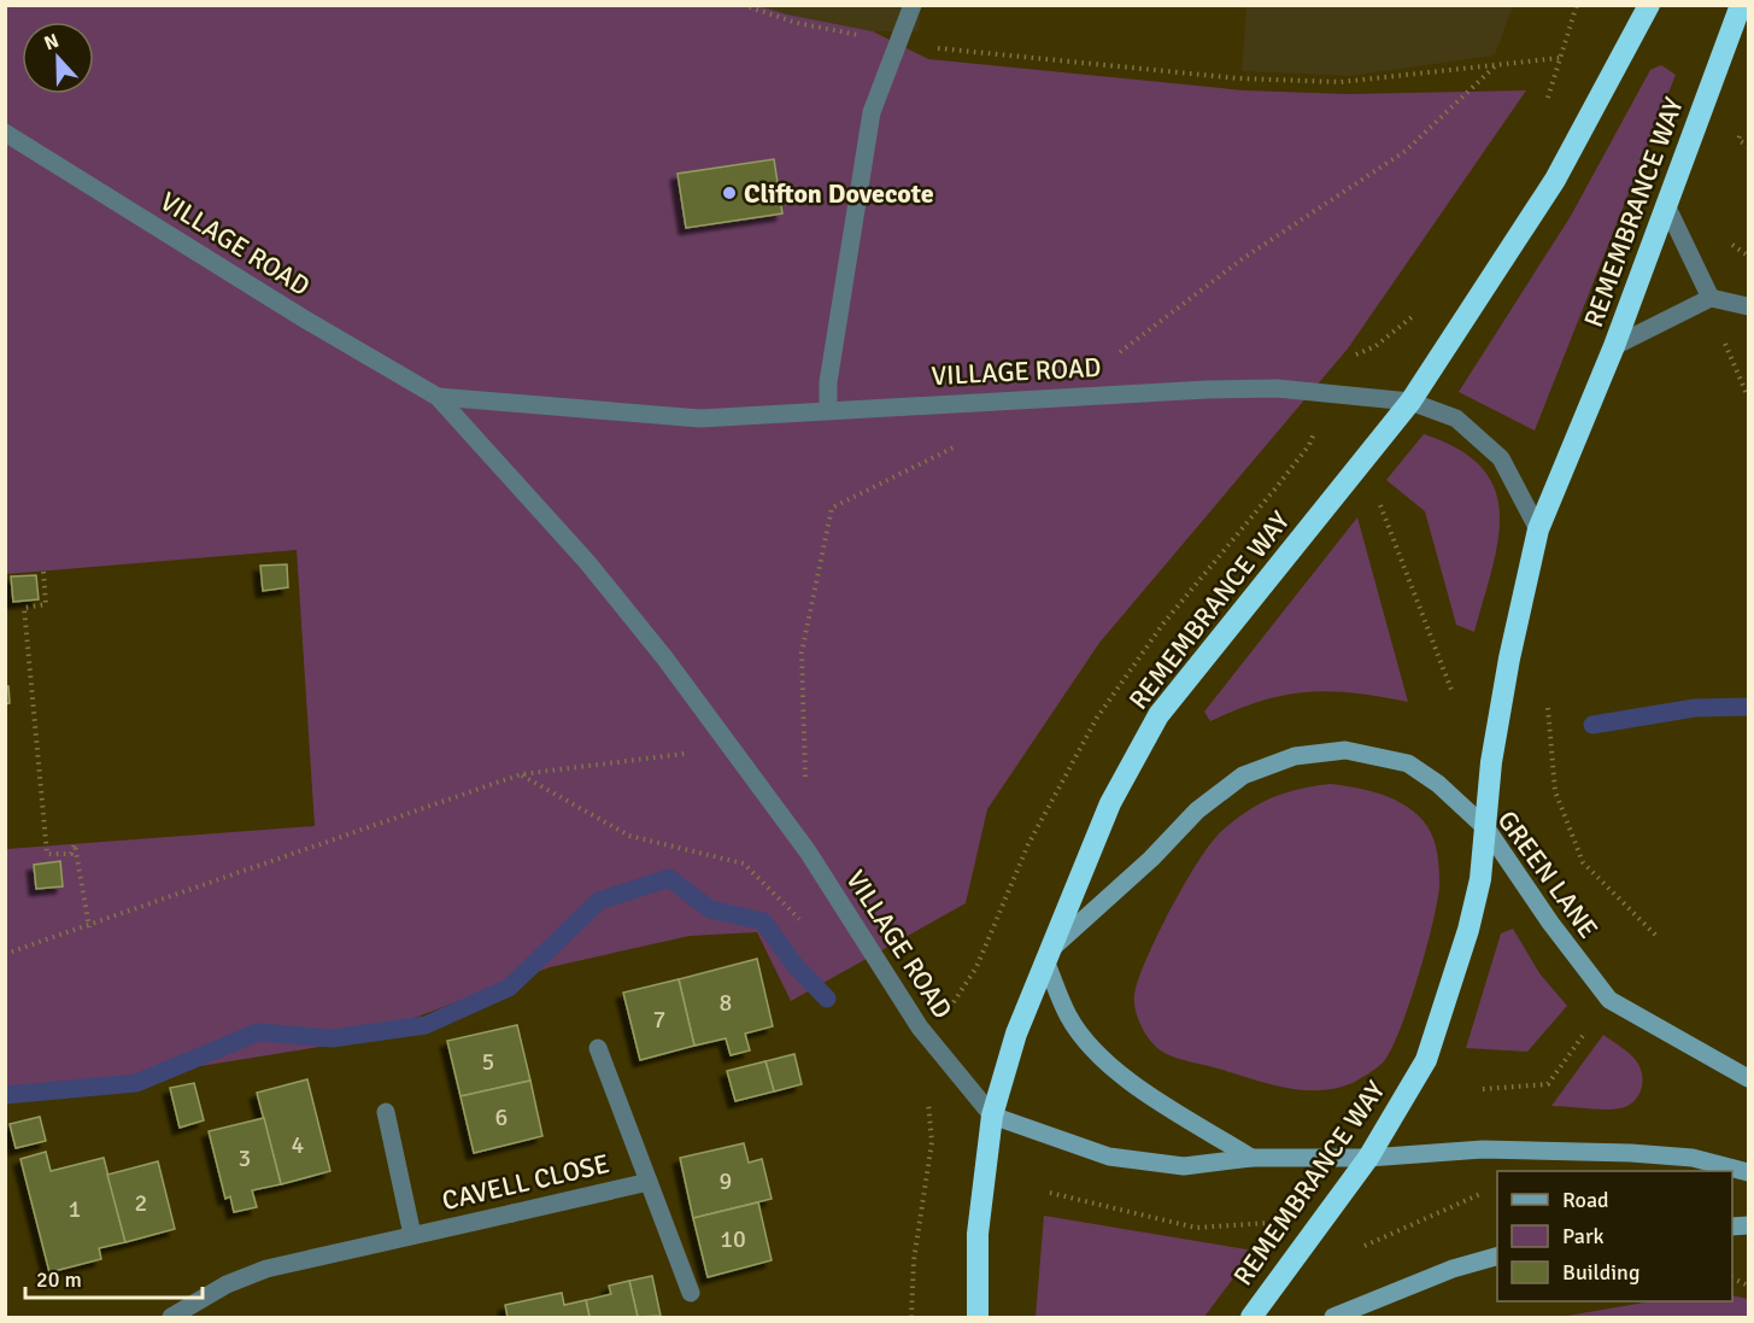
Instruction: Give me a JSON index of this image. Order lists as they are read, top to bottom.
{
  "streets": {
    "highway": ["REMEMBRANCE WAY"],
    "street": ["VILLAGE ROAD", "GREEN LANE", "CAVELL CLOSE"]
  },
  "crossings": [
    ["REMEMBRANCE WAY", "VILLAGE ROAD"],
    ["REMEMBRANCE WAY", "GREEN LANE"]
  ],
  "places": ["Clifton Dovecote"],
  "house_numbers": [
    "8",
    "7",
    "5",
    "6",
    "4",
    "3",
    "9",
    "2",
    "1",
    "10"
  ],
  "legend": ["Road", "Park", "Building"],
  "scale_bar": "20 m",
  "north": "top"
}
